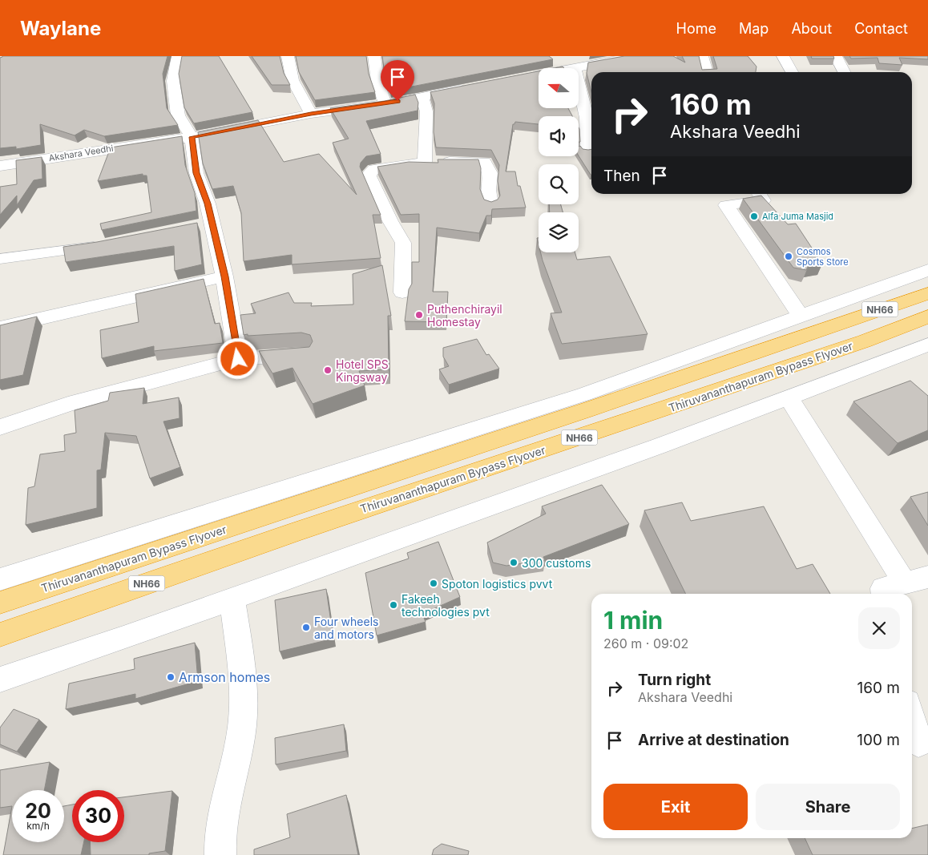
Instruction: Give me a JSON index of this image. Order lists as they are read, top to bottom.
{
  "streets": {
    "highway": ["NH66", "Thiruvananthapuram Bypass Flyover"],
    "street": ["Akshara Veedhi"]
  },
  "places": [
    "Alfa Juma Masjid",
    "Cosmos Sports Store",
    "Puthenchirayil Homestay",
    "Hotel SPS Kingsway",
    "300 customs",
    "Spoton logistics pvvt",
    "Fakeeh technologies pvt",
    "Four wheels and motors",
    "Armson homes"
  ],
  "north": "left",
  "page": {
    "header": "Waylane",
    "nav": [
      "Home",
      "Map",
      "About",
      "Contact"
    ],
    "turn": ["160 m", "Akshara Veedhi"],
    "then": "Then",
    "heading": ["1 min", "260 m · 09:02"],
    "list": [
      {
        "name": "Turn right",
        "note": "Akshara Veedhi",
        "value": "160 m"
      },
      {
        "name": "Arrive at destination",
        "value": "100 m"
      }
    ],
    "buttons": ["Exit", "Share"],
    "speed": "20 km/h",
    "limit": "30"
  }
}
